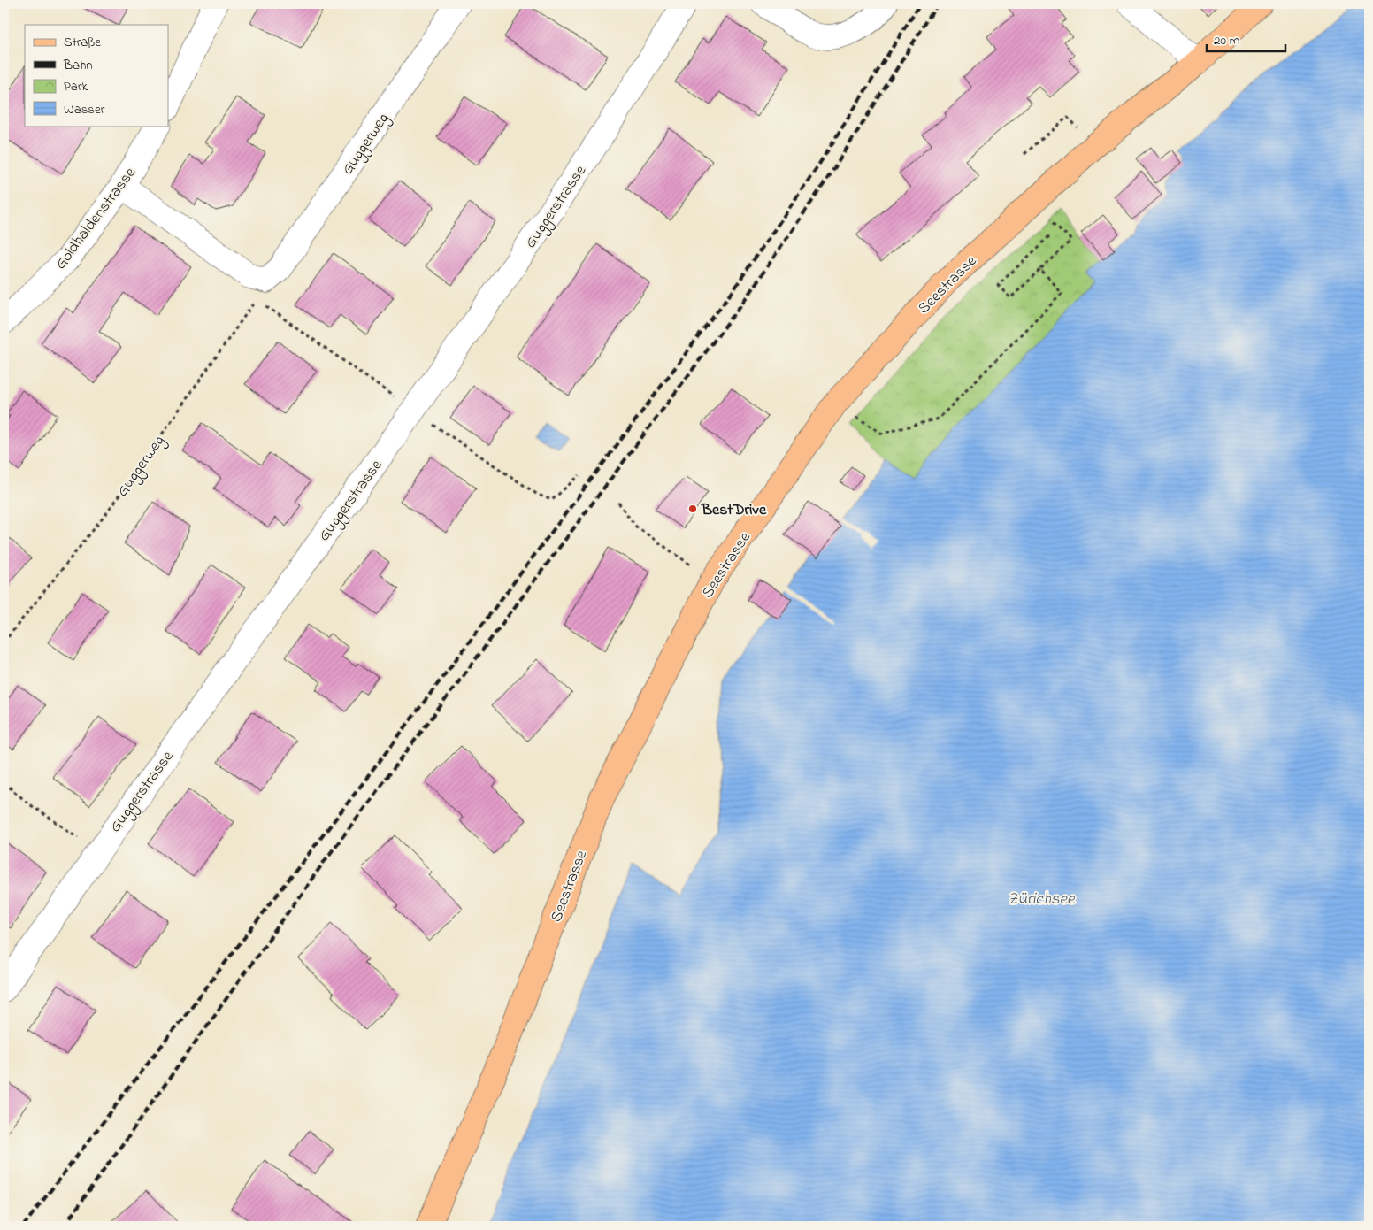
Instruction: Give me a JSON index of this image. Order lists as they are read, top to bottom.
{
  "streets": {
    "main road": ["Seestrasse"],
    "street": ["Guggerweg", "Guggerstrasse", "Goldhaldenstrasse"]
  },
  "water": ["Zürichsee"],
  "places": ["BestDrive"],
  "legend": [
    "Straße",
    "Bahn",
    "Park",
    "Wasser"
  ],
  "scale_bar": "20 m"
}
